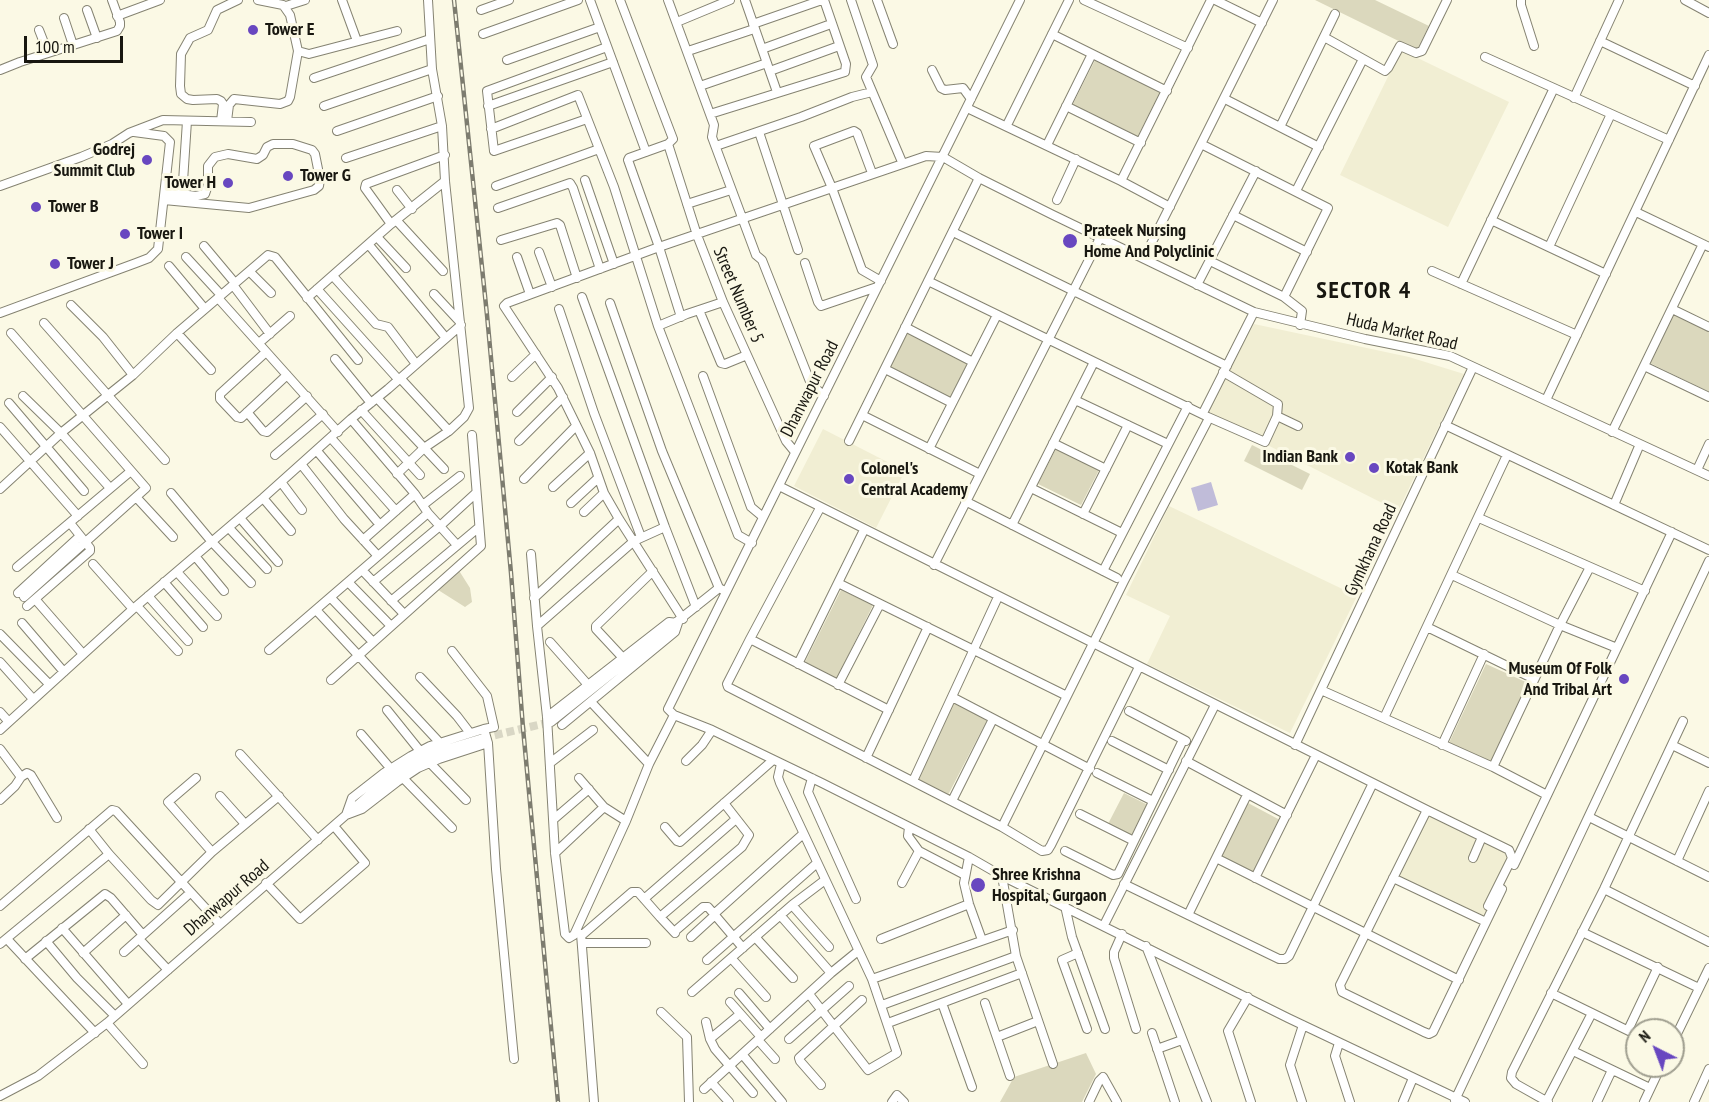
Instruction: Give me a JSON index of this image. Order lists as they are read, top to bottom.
{
  "streets": {
    "street": [
      "Street Number 5",
      "Huda Market Road",
      "Dhanwapur Road",
      "Gymkhana Road"
    ]
  },
  "crossings": [
    ["Street Number 5", "Dhanwapur Road"],
    ["Huda Market Road", "Dhanwapur Road"],
    ["Huda Market Road", "Gymkhana Road"]
  ],
  "districts": ["SECTOR 4"],
  "places": [
    "Tower E",
    "Godrej Summit Club",
    "Tower G",
    "Tower H",
    "Tower B",
    "Tower I",
    "Prateek Nursing Home And Polyclinic",
    "Tower J",
    "Indian Bank",
    "Kotak Bank",
    "Colonel's Central Academy",
    "Museum Of Folk And Tribal Art",
    "Shree Krishna Hospital, Gurgaon"
  ],
  "scale_bar": "100 m",
  "north": "top left"
}
